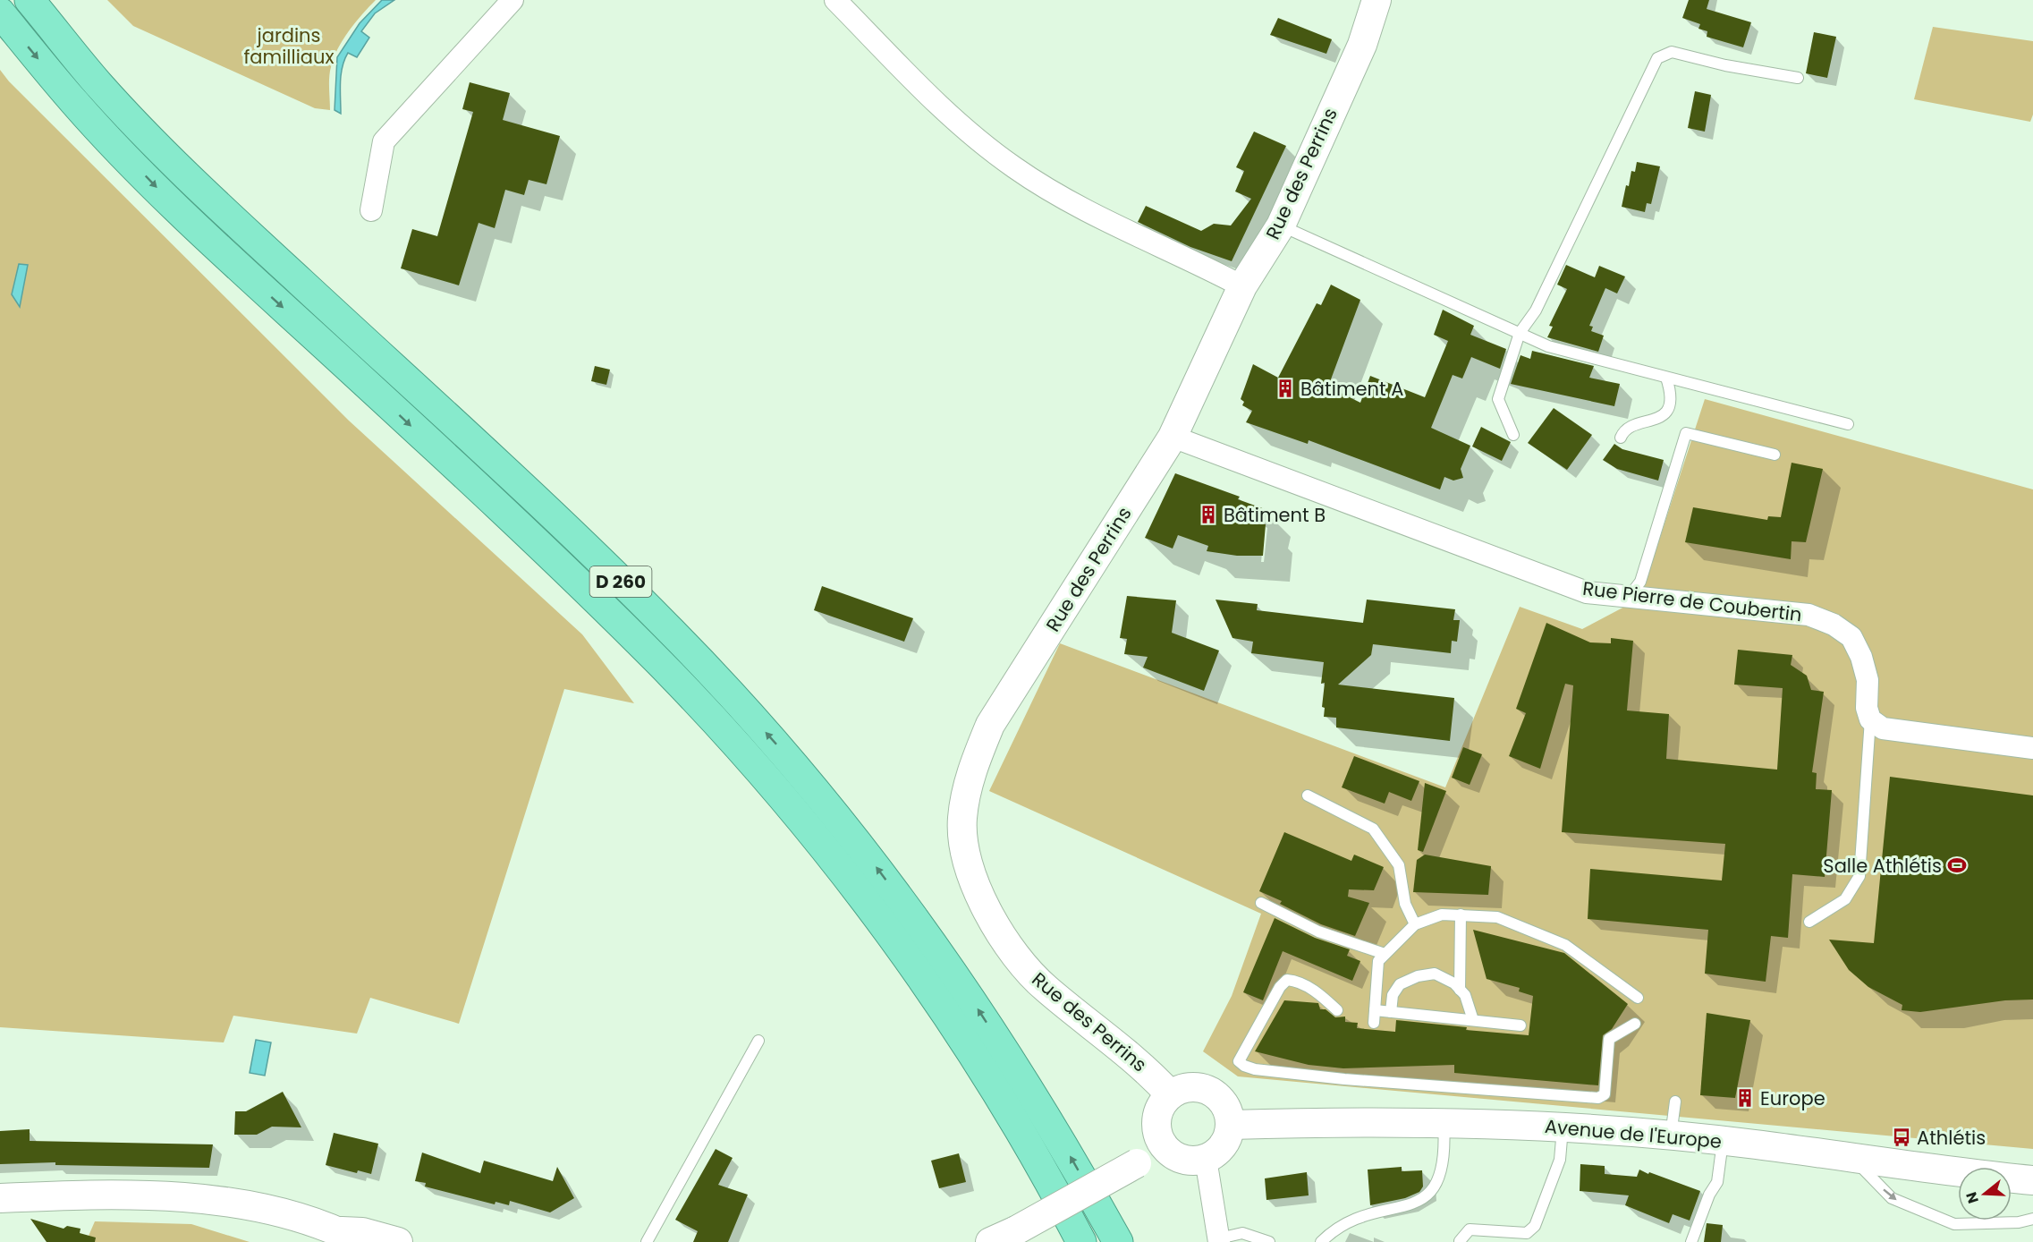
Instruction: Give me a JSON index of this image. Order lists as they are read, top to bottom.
{
  "streets": {
    "highway": ["D 260"],
    "street": ["Rue des Perrins", "Rue Pierre de Coubertin", "Avenue de l'Europe"]
  },
  "crossings": [
    ["Rue des Perrins", "Rue Pierre de Coubertin"],
    ["Rue des Perrins", "Avenue de l'Europe"]
  ],
  "parks": ["jardins familliaux"],
  "places": {
    "building": ["Bâtiment A", "Bâtiment B", "Europe"],
    "sports": ["Salle Athlétis"],
    "bus stop": ["Athlétis"]
  },
  "north": "left"
}
